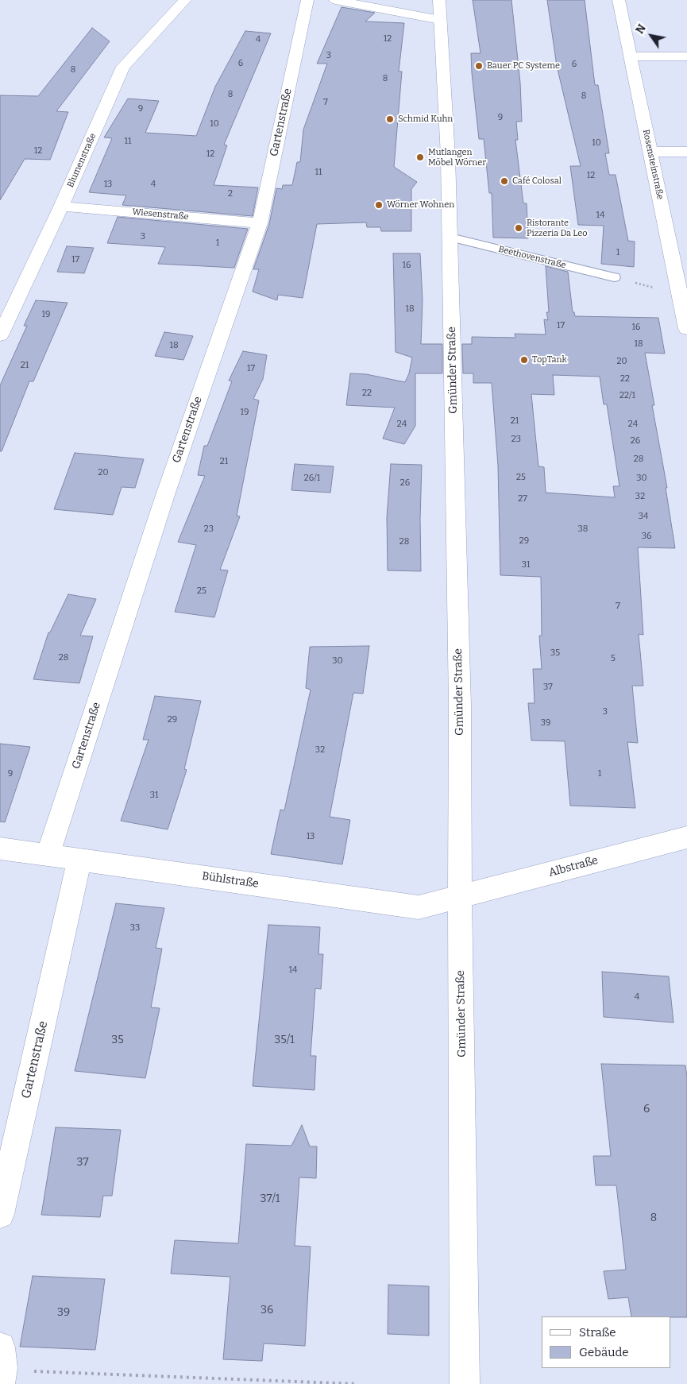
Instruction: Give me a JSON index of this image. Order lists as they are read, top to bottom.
{
  "streets": {
    "street": [
      "Gartenstraße",
      "Blumenstraße",
      "Rosensteinstraße",
      "Wiesenstraße",
      "Gmünder Straße",
      "Albstraße",
      "Bühlstraße"
    ],
    "lane": ["Beethovenstraße"]
  },
  "crossings": [
    ["Gartenstraße", "Wiesenstraße"],
    ["Gartenstraße", "Bühlstraße"],
    ["Blumenstraße", "Wiesenstraße"],
    ["Beethovenstraße", "Gmünder Straße"],
    ["Gmünder Straße", "Albstraße"],
    ["Gmünder Straße", "Bühlstraße"],
    ["Albstraße", "Bühlstraße"]
  ],
  "places": [
    "Bauer PC Systeme",
    "Schmid Kuhn",
    "Mutlangen Möbel Wörner",
    "Café Colosal",
    "Wörner Wohnen",
    "Ristorante Pizzeria Da Leo",
    "TopTank"
  ],
  "house_numbers": [
    "12",
    "4",
    "3",
    "6",
    "6",
    "8",
    "8",
    "8",
    "8",
    "7",
    "9",
    "9",
    "10",
    "11",
    "10",
    "12",
    "12",
    "11",
    "12",
    "13",
    "4",
    "2",
    "14",
    "3",
    "1",
    "1",
    "17",
    "16",
    "18",
    "19",
    "17",
    "16",
    "18",
    "18",
    "20",
    "21",
    "17",
    "22",
    "22",
    "22/1",
    "19",
    "21",
    "24",
    "24",
    "23",
    "26",
    "28",
    "21",
    "20",
    "25",
    "26/1",
    "30",
    "26",
    "32",
    "27",
    "34",
    "23",
    "38",
    "36",
    "29",
    "28",
    "31",
    "25",
    "7",
    "35",
    "28",
    "5",
    "30",
    "37",
    "3",
    "29",
    "39",
    "32",
    "9",
    "1",
    "31",
    "13",
    "33",
    "14",
    "4",
    "35",
    "35/1",
    "6",
    "37",
    "37/1",
    "8",
    "36",
    "39"
  ],
  "legend": ["Straße", "Gebäude"],
  "north": "top left"
}
